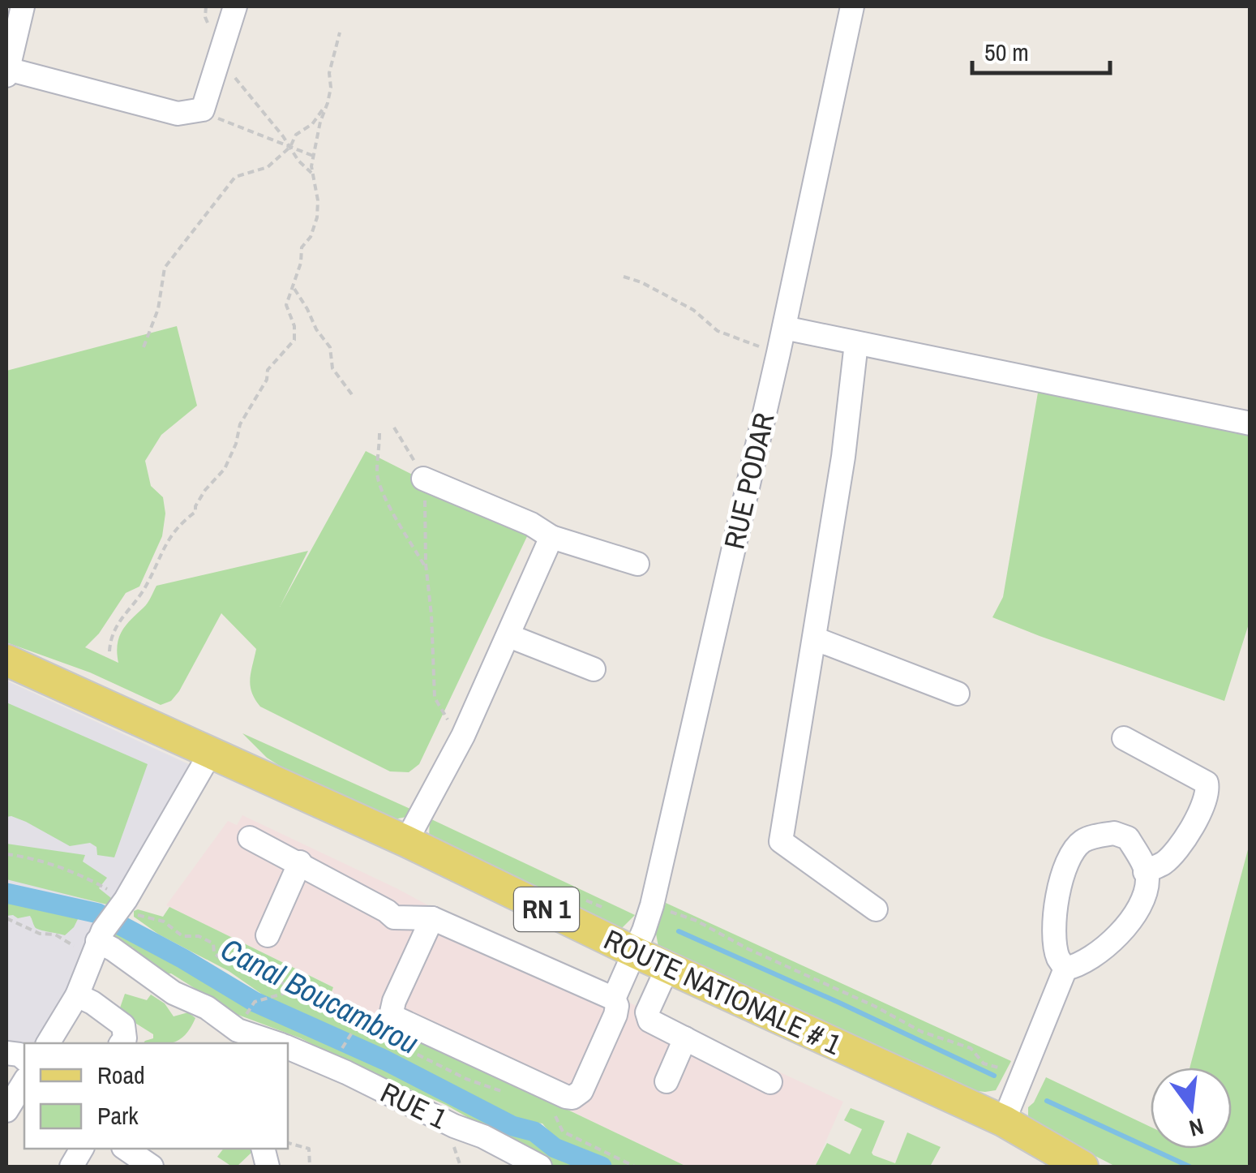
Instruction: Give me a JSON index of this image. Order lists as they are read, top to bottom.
{
  "streets": {
    "main road": ["RN 1", "ROUTE NATIONALE # 1"],
    "street": ["RUE PODAR", "RUE 1"]
  },
  "crossings": [
    ["RUE PODAR", "ROUTE NATIONALE # 1"]
  ],
  "water": ["Canal Boucambrou"],
  "legend": ["Road", "Park"],
  "scale_bar": "50 m",
  "north": "bottom"
}
